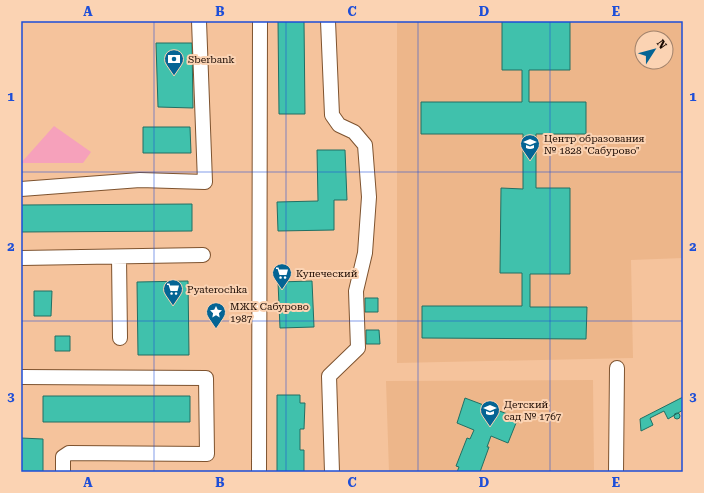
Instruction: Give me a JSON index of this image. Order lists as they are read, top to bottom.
{
  "places": {
    "bank": ["Sberbank"],
    "school or university": ["Центр образования № 1828 \"Сабурово\"", "Детский сад № 1767"],
    "supermarket": ["Купеческий", "Pyaterochka"],
    "place": ["МЖК Сабурово 1987"]
  },
  "north": "top right",
  "grid": {
    "columns": [
      "A",
      "B",
      "C",
      "D",
      "E"
    ],
    "rows": ["1", "2", "3"]
  }
}
